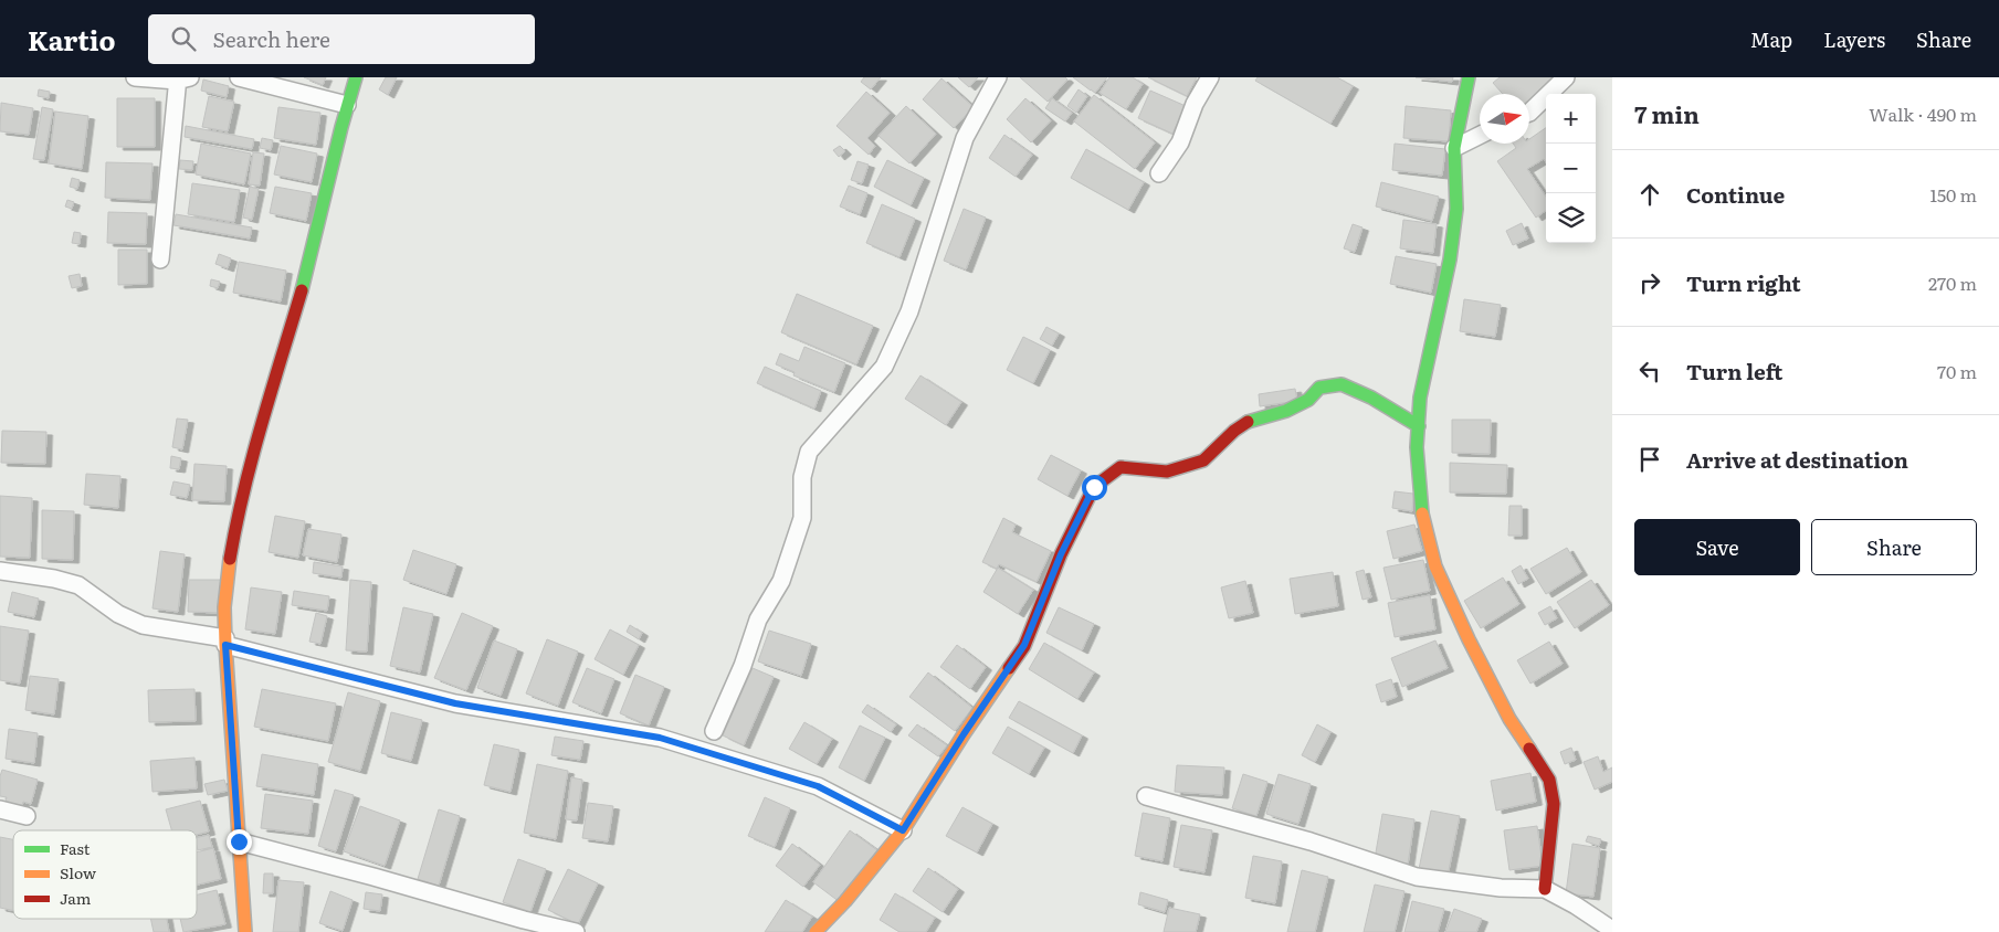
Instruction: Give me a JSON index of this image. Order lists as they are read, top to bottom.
{
  "legend": ["Fast", "Slow", "Jam"],
  "north": "right",
  "page": {
    "header": "Kartio",
    "search": "Search here",
    "nav": ["Map", "Layers", "Share"],
    "heading": ["7 min", "Walk · 490 m"],
    "map_buttons": ["+", "−"],
    "list": [
      ["Continue", "150 m"],
      ["Turn right", "270 m"],
      ["Turn left", "70 m"],
      "Arrive at destination"
    ],
    "buttons": ["Save", "Share"]
  }
}
